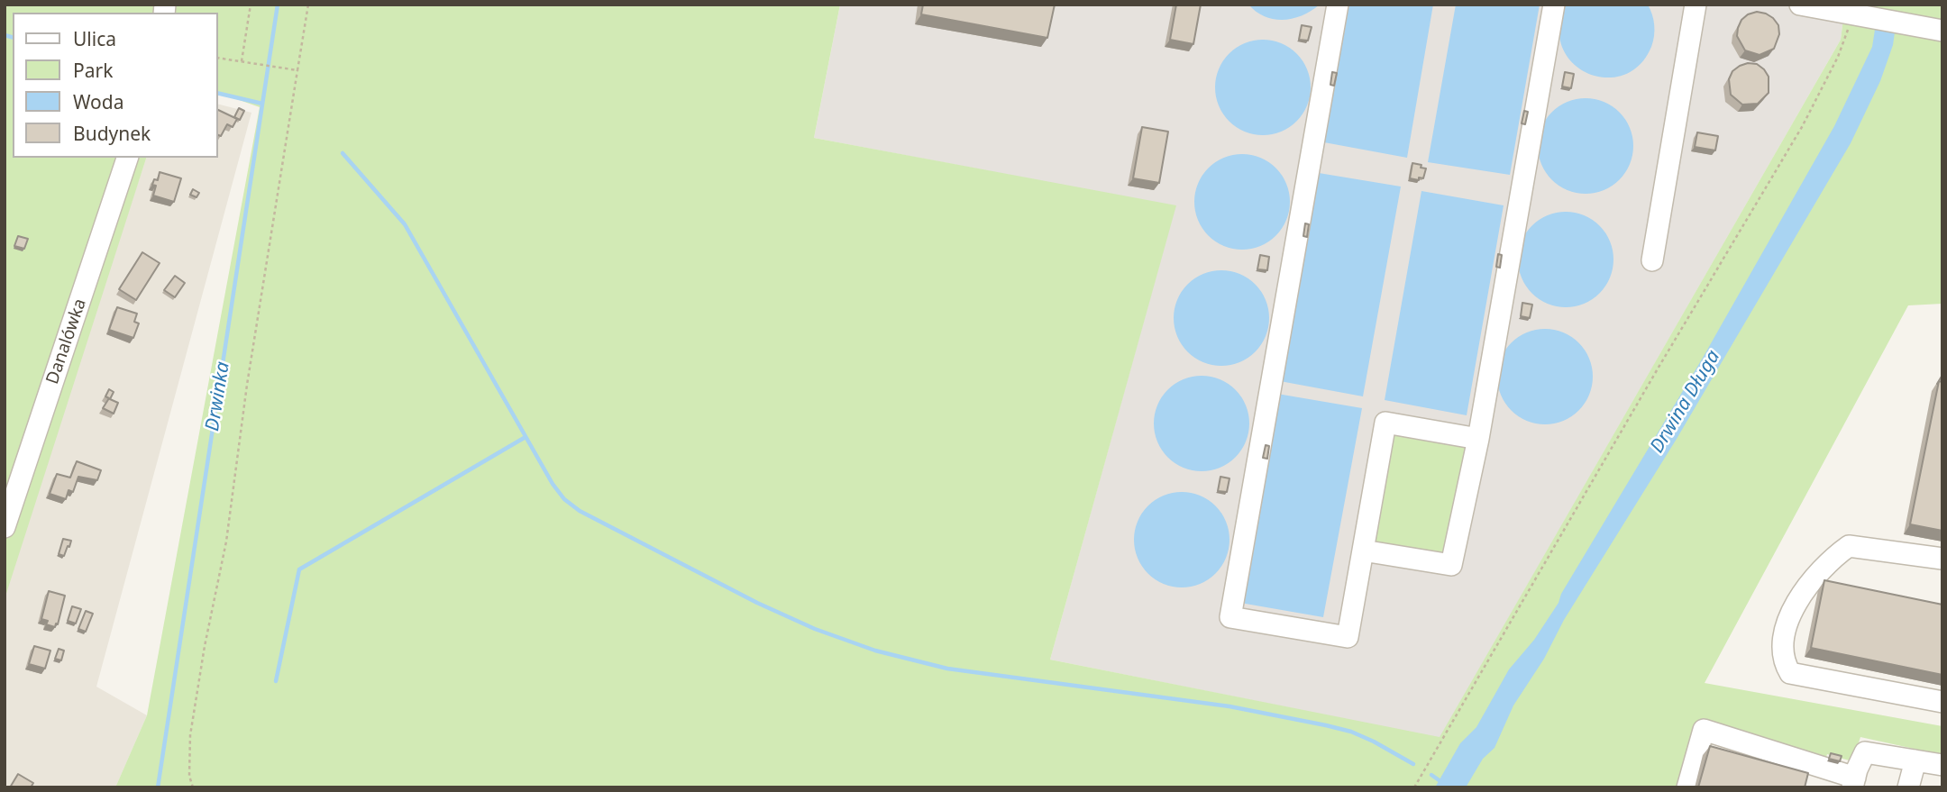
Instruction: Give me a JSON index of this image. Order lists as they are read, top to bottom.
{
  "streets": {
    "street": ["Danalówka"]
  },
  "water": ["Drwinka", "Drwina Długa"],
  "legend": [
    "Ulica",
    "Park",
    "Woda",
    "Budynek"
  ]
}
